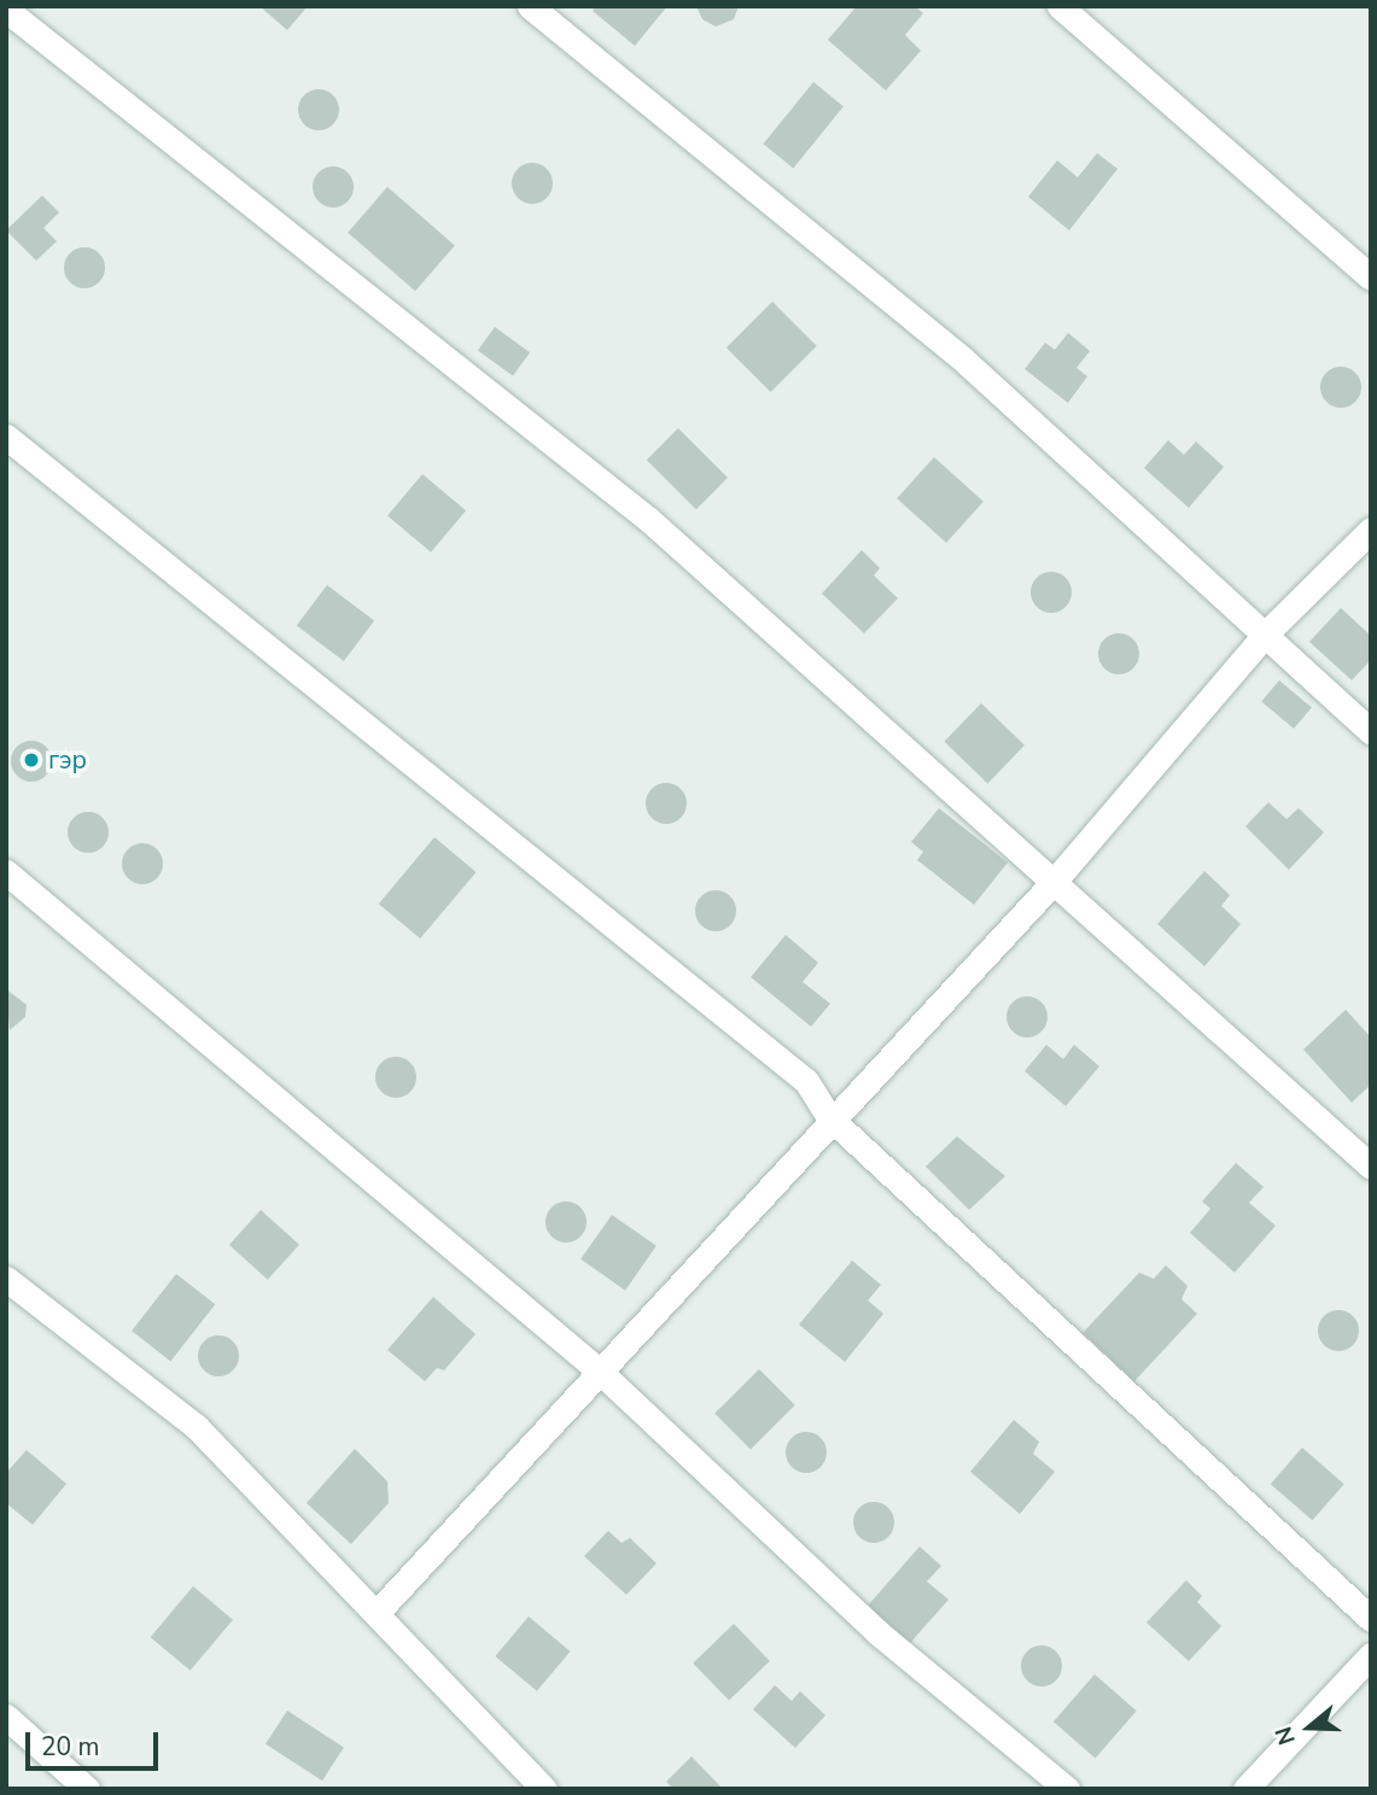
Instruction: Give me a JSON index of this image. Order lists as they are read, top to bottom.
{
  "places": ["гэр"],
  "scale_bar": "20 m",
  "north": "left"
}
